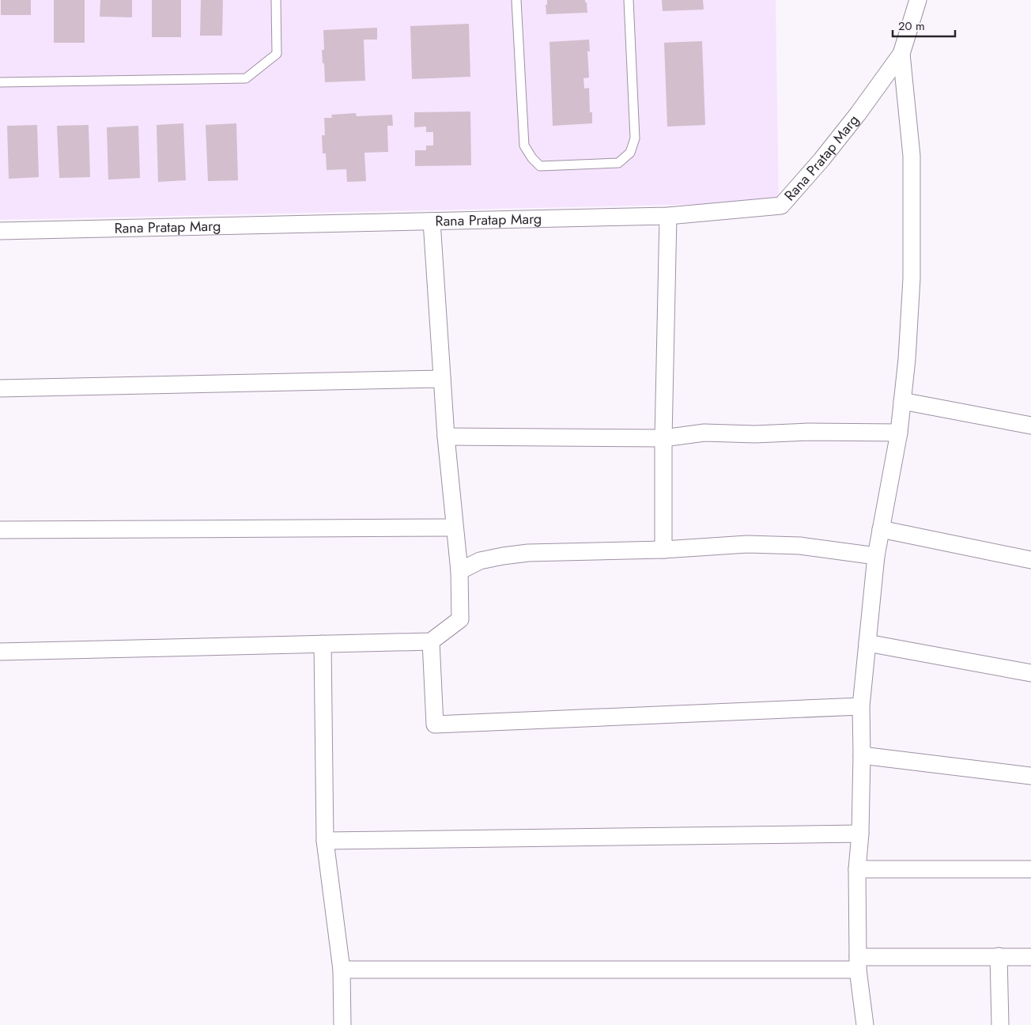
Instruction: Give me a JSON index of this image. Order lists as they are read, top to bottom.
{
  "streets": {
    "street": ["Rana Pratap Marg"]
  },
  "scale_bar": "20 m"
}
